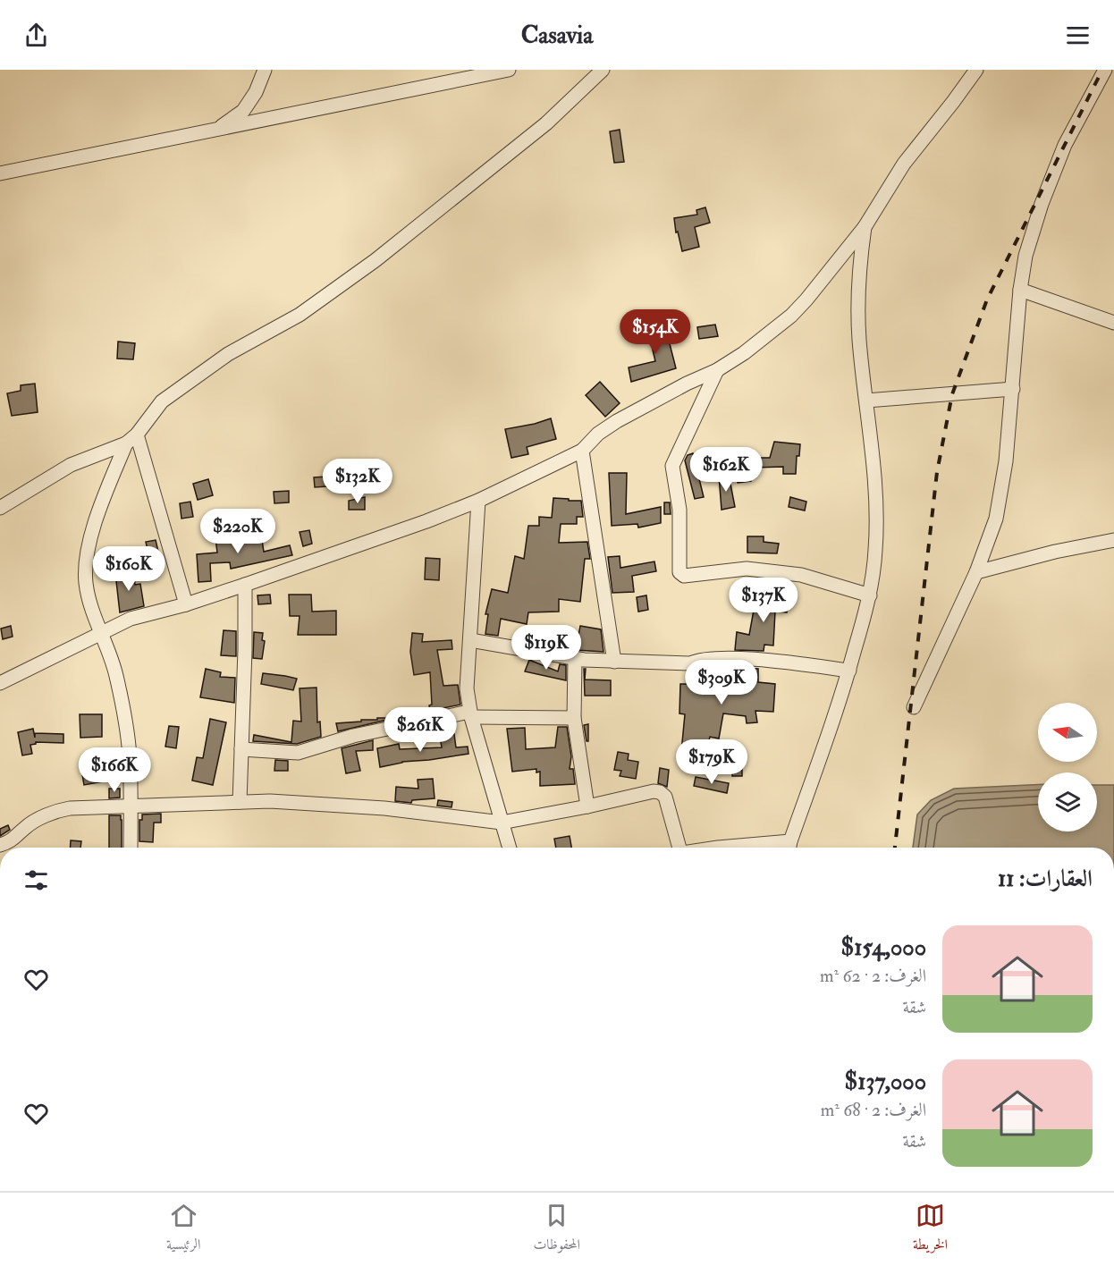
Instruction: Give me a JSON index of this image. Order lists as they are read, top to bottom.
{
  "north": "left",
  "page": {
    "header": "Casavia",
    "price": [
      "$154K",
      "$162K",
      "$132K",
      "$220K",
      "$160K",
      "$137K",
      "$119K",
      "$309K",
      "$261K",
      "$179K",
      "$166K"
    ],
    "heading": "العقارات: 11",
    "list": [
      {
        "name": "$154,000",
        "note": "الغرف: 2 · 62 m² · شقة"
      },
      {
        "name": "$137,000",
        "note": "الغرف: 2 · 68 m² · شقة"
      }
    ],
    "tabs": ["الخريطة", "المحفوظات", "الرئيسية"]
  }
}
